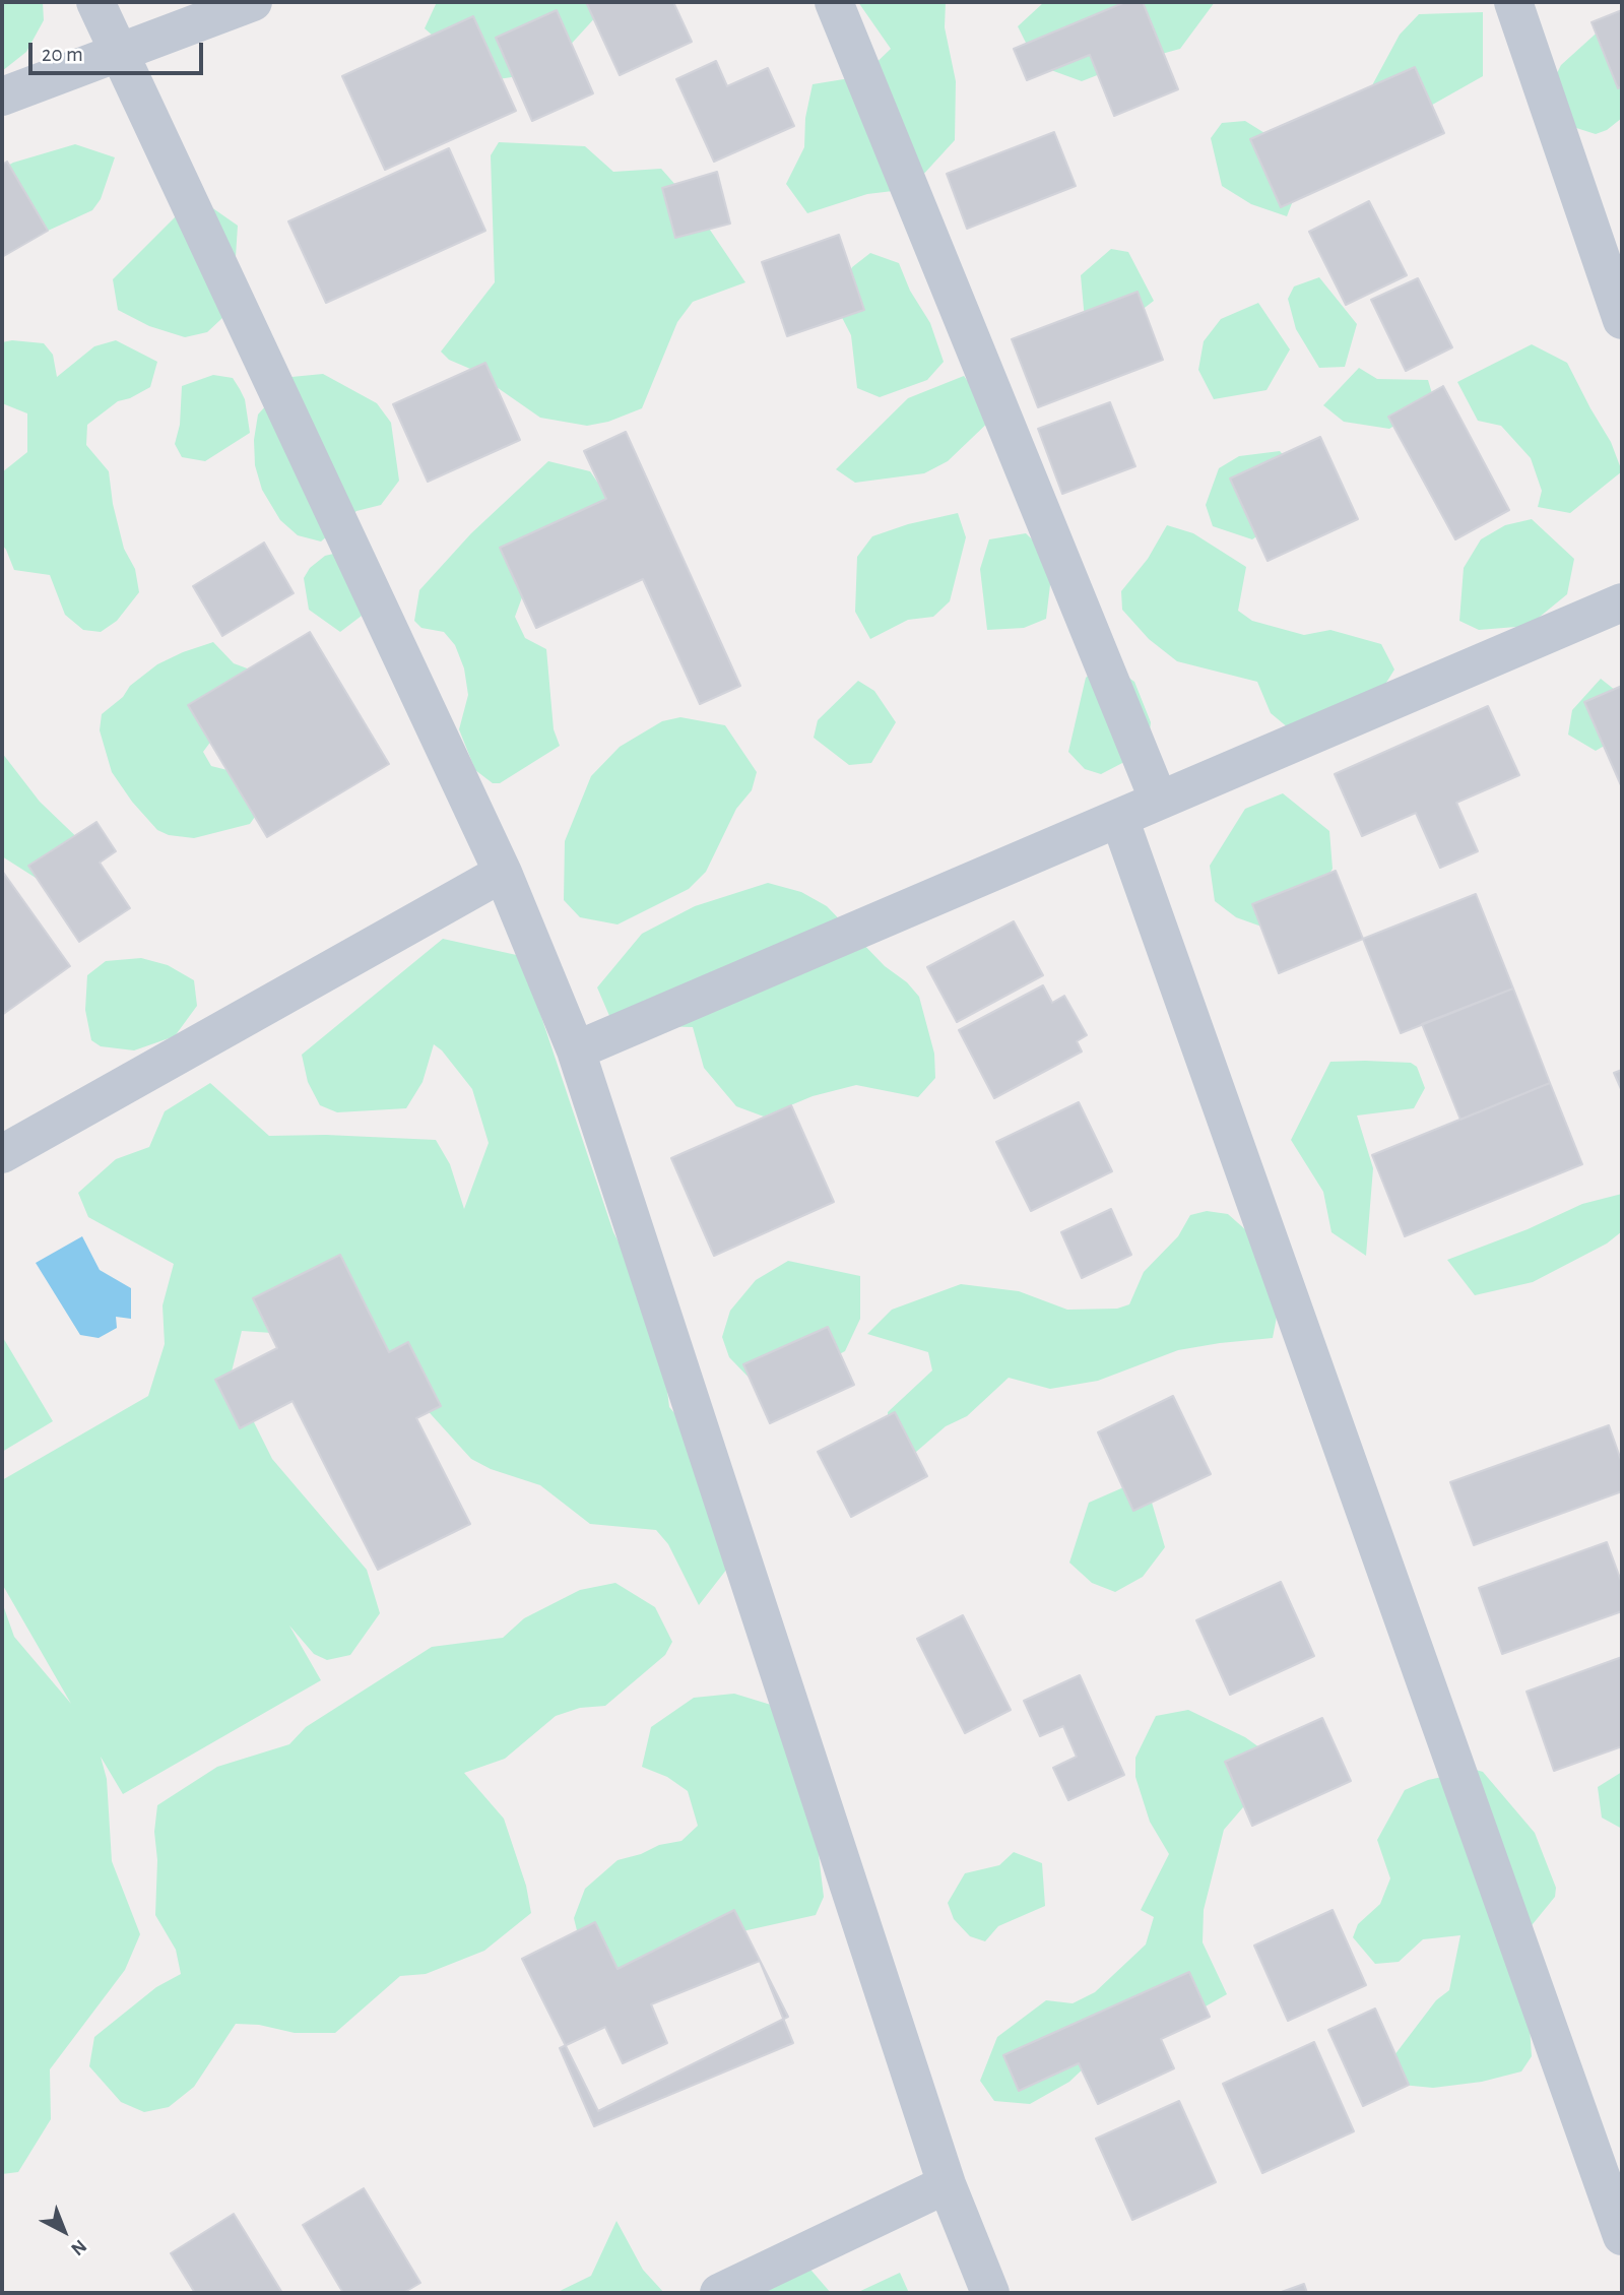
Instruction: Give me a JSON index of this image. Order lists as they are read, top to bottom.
{
  "scale_bar": "20 m",
  "north": "bottom right"
}
